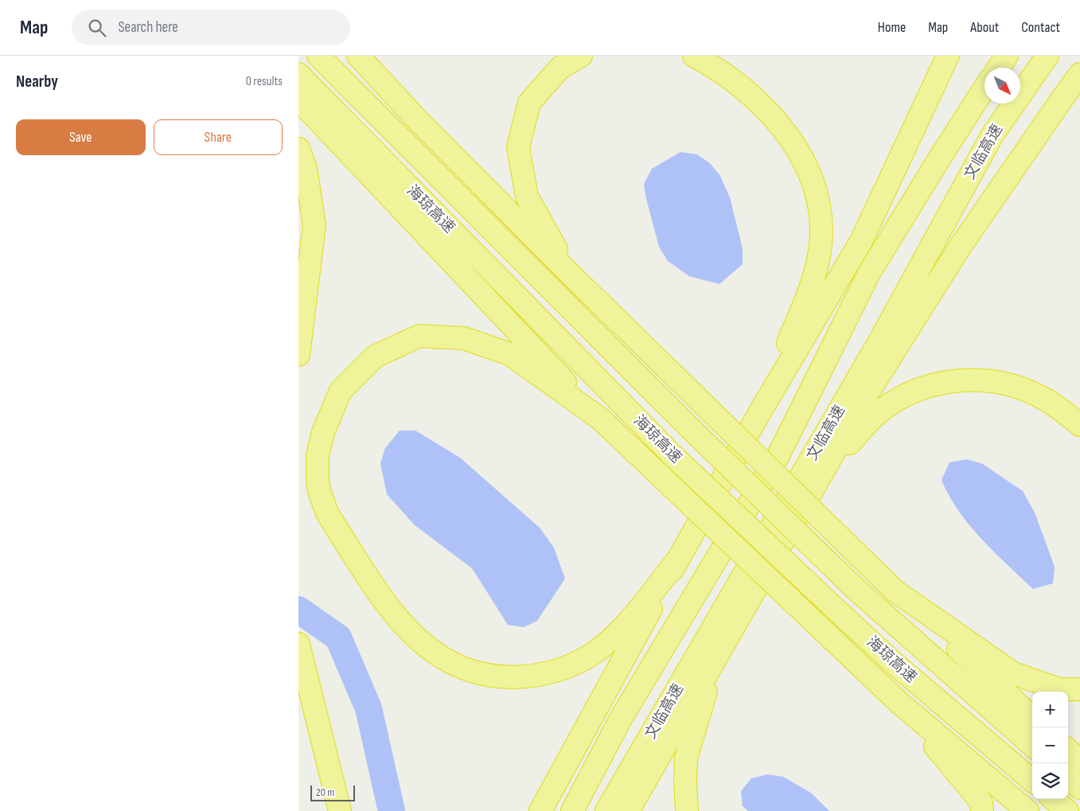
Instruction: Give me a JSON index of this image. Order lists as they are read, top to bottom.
{
  "streets": {
    "highway": ["文临高速", "海琼高速"]
  },
  "scale_bar": "20 m",
  "north": "bottom right",
  "page": {
    "header": "Map",
    "search": "Search here",
    "nav": [
      "Home",
      "Map",
      "About",
      "Contact"
    ],
    "heading": ["Nearby", "0 results"],
    "buttons": ["Save", "Share"],
    "map_buttons": ["+", "−"],
    "scale": "20 m"
  }
}
